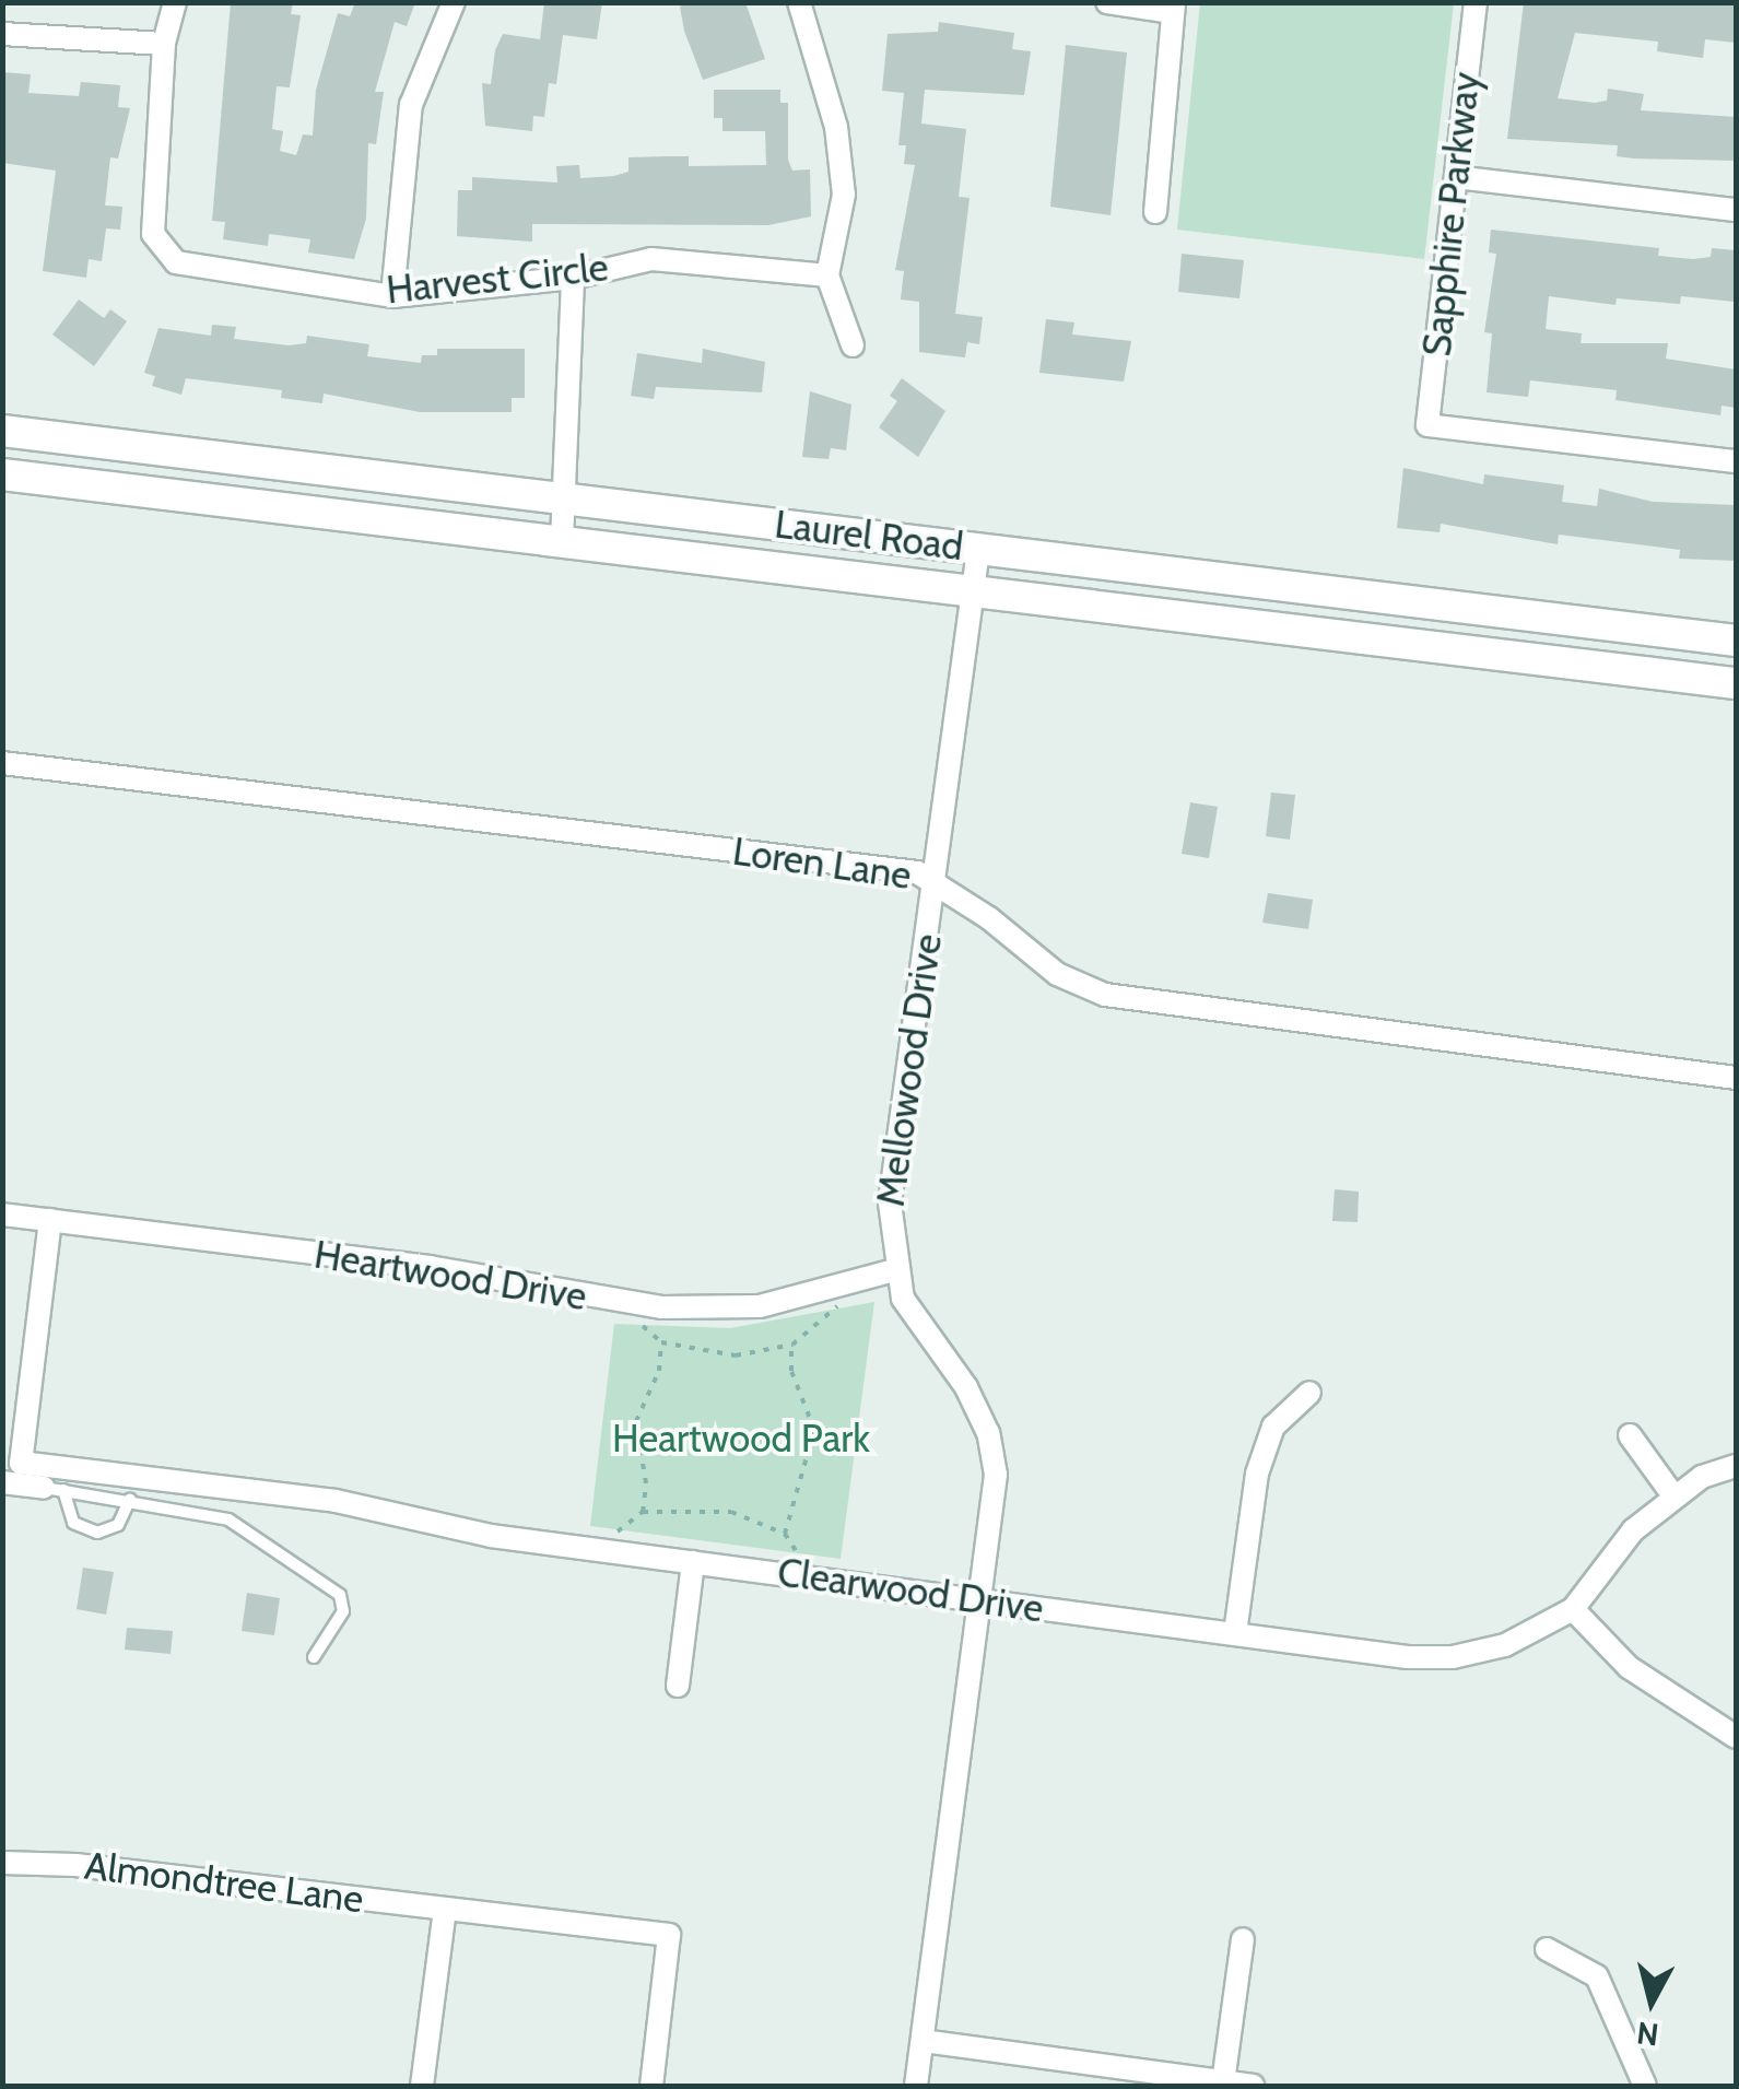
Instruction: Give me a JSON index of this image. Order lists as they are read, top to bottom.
{
  "streets": {
    "main road": ["Laurel Road"],
    "street": [
      "Sapphire Parkway",
      "Harvest Circle",
      "Loren Lane",
      "Mellowood Drive",
      "Heartwood Drive",
      "Clearwood Drive",
      "Almondtree Lane"
    ]
  },
  "crossings": [
    ["Laurel Road", "Mellowood Drive"],
    ["Loren Lane", "Mellowood Drive"],
    ["Mellowood Drive", "Heartwood Drive"],
    ["Mellowood Drive", "Clearwood Drive"],
    ["Heartwood Drive", "Clearwood Drive"]
  ],
  "parks": ["Heartwood Park"],
  "north": "bottom"
}
